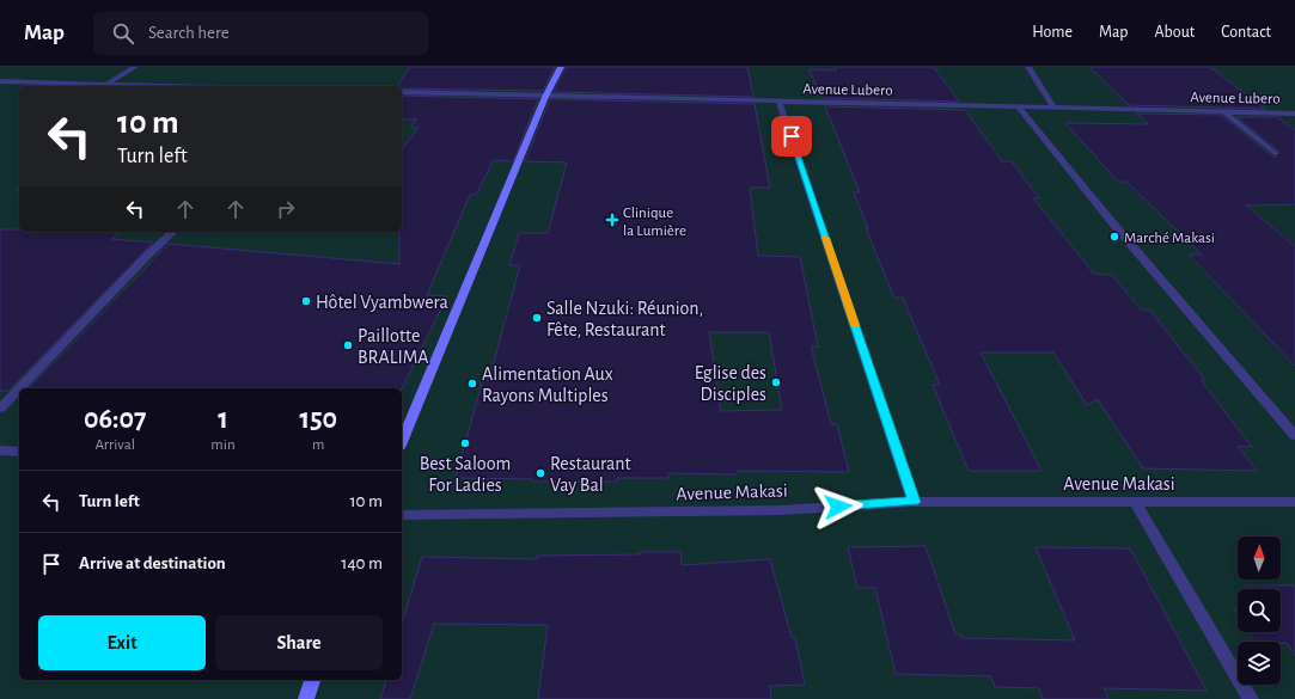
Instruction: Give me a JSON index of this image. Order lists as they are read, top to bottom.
{
  "streets": {
    "street": ["Avenue Lubero", "Avenue Makasi"]
  },
  "places": {
    "health": ["Clinique la Lumière"],
    "other": [
      "Marché Makasi",
      "Hôtel Vyambwera",
      "Salle Nzuki: Réunion, Fête, Restaurant",
      "Paillotte BRALIMA",
      "Eglise des Disciples",
      "Alimentation Aux Rayons Multiples",
      "Best Saloom For Ladies",
      "Restaurant Vay Bal"
    ]
  },
  "north": "top",
  "page": {
    "header": "Map",
    "search": "Search here",
    "nav": [
      "Home",
      "Map",
      "About",
      "Contact"
    ],
    "turn": ["10 m", "Turn left"],
    "eta": [
      "06:07",
      "Arrival",
      "1",
      "min",
      "150",
      "m"
    ],
    "list": [
      {
        "name": "Turn left",
        "value": "10 m"
      },
      {
        "name": "Arrive at destination",
        "value": "140 m"
      }
    ],
    "buttons": ["Exit", "Share"]
  }
}
